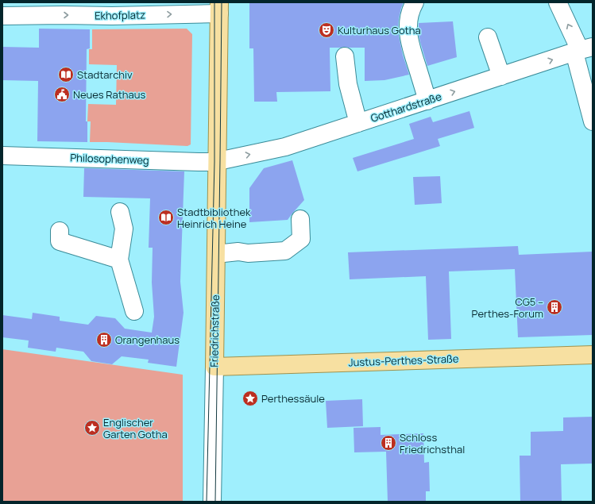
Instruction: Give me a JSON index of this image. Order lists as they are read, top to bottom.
{
  "streets": {
    "main road": ["Ekhofplatz", "Friedrichstraße", "Justus-Perthes-Straße"],
    "street": ["Gotthardstraße", "Philosophenweg"]
  },
  "crossings": [
    ["Ekhofplatz", "Gotthardstraße"],
    ["Ekhofplatz", "Philosophenweg"],
    ["Ekhofplatz", "Friedrichstraße"],
    ["Gotthardstraße", "Philosophenweg"],
    ["Gotthardstraße", "Friedrichstraße"],
    ["Philosophenweg", "Friedrichstraße"],
    ["Friedrichstraße", "Justus-Perthes-Straße"]
  ],
  "one_way": ["Ekhofplatz", "Gotthardstraße"],
  "places": {
    "theatre": ["Kulturhaus Gotha"],
    "library": ["Stadtarchiv", "Stadtbibliothek Heinrich Heine"],
    "public building": ["Neues Rathaus"],
    "building": ["CG5 – Perthes-Forum", "Orangenhaus", "Schloss Friedrichsthal"],
    "place": ["Perthessäule", "Englischer Garten Gotha"]
  }
}
